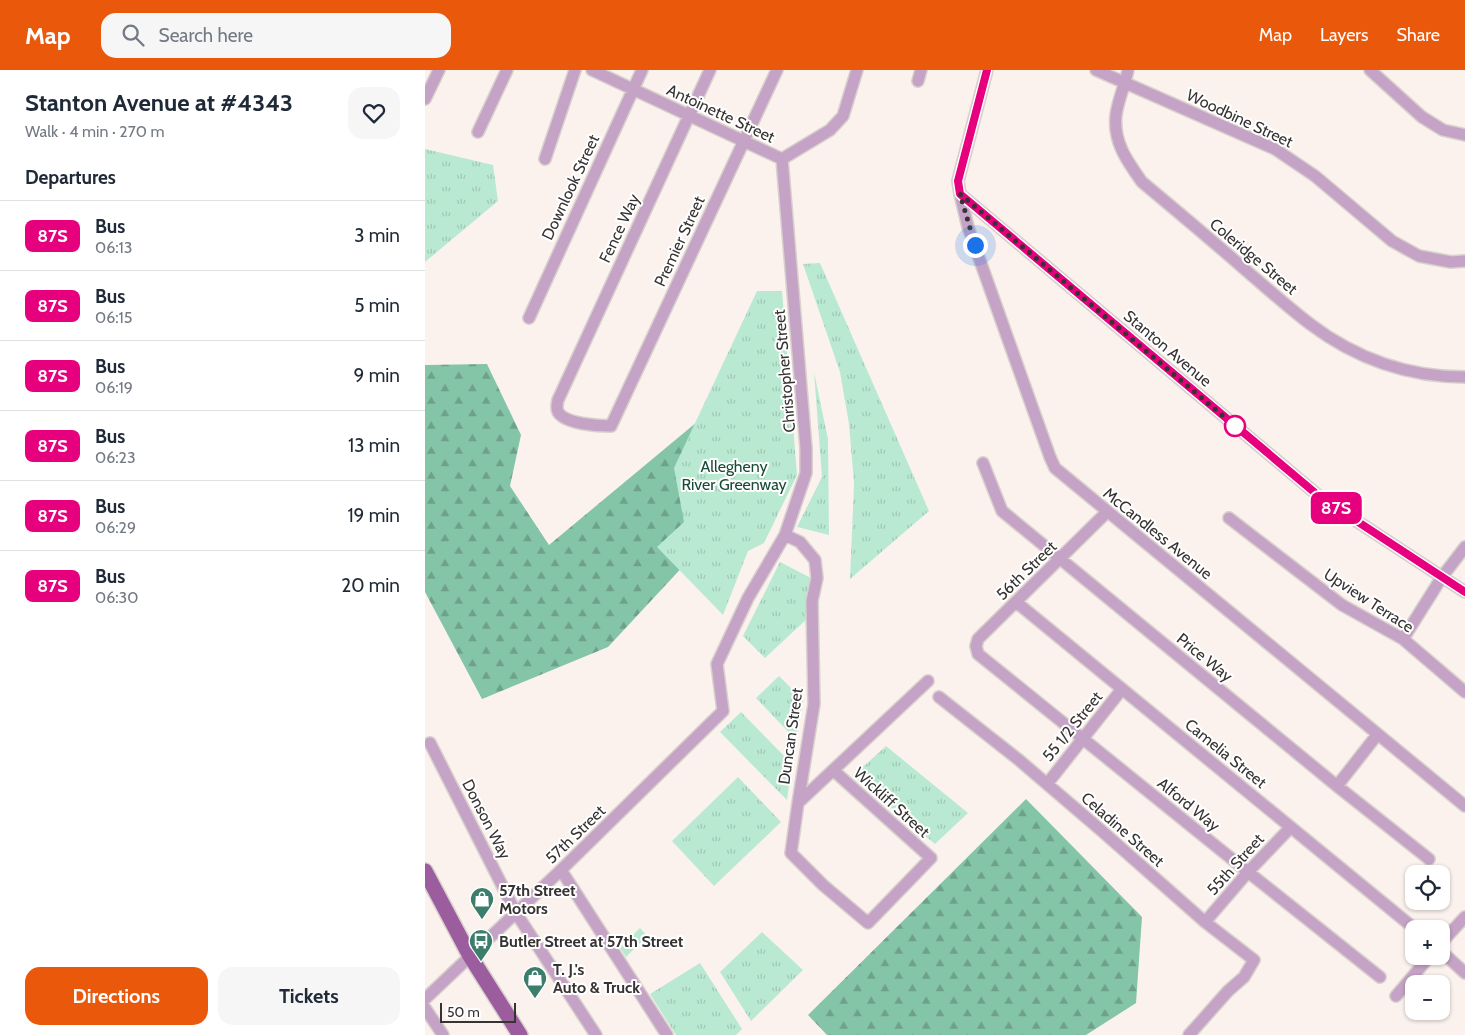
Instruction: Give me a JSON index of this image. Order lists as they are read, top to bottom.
{
  "streets": {
    "street": [
      "Antoinette Street",
      "Woodbine Street",
      "Downlook Street",
      "Fence Way",
      "Premier Street",
      "Coleridge Street",
      "Stanton Avenue",
      "Christopher Street",
      "McCandless Avenue",
      "56th Street",
      "Upview Terrace",
      "Price Way",
      "55 1/2 Street",
      "Duncan Street",
      "Camelia Street",
      "Wickliff Street",
      "Alford Way",
      "Donson Way",
      "Celadine Street",
      "57th Street",
      "55th Street"
    ]
  },
  "crossings": [
    ["Antoinette Street", "Downlook Street"],
    ["Antoinette Street", "Fence Way"],
    ["Antoinette Street", "Premier Street"],
    ["Antoinette Street", "Christopher Street"],
    ["Woodbine Street", "Coleridge Street"],
    ["Fence Way", "Premier Street"],
    ["Stanton Avenue", "McCandless Avenue"],
    ["Christopher Street", "Duncan Street"],
    ["Christopher Street", "57th Street"],
    ["McCandless Avenue", "56th Street"],
    ["56th Street", "Price Way"],
    ["56th Street", "Camelia Street"],
    ["56th Street", "Alford Way"],
    ["55 1/2 Street", "Camelia Street"],
    ["55 1/2 Street", "Alford Way"],
    ["55 1/2 Street", "Celadine Street"],
    ["Duncan Street", "Wickliff Street"],
    ["Camelia Street", "55th Street"],
    ["Alford Way", "55th Street"],
    ["Donson Way", "57th Street"],
    ["Celadine Street", "55th Street"]
  ],
  "parks": ["Allegheny River Greenway"],
  "places": {
    "shop": ["57th Street Motors", "T. J.'s Auto & Truck"],
    "bus stop": ["Butler Street at 57th Street"]
  },
  "lines": ["bus line 87S"],
  "scale_bar": "50 m",
  "page": {
    "header": "Map",
    "search": "Search here",
    "nav": ["Map", "Layers", "Share"],
    "heading": [
      ["Stanton Avenue at #4343", "Walk · 4 min · 270 m"],
      "Departures"
    ],
    "on_map": "87S",
    "list": [
      {
        "mark": "87S",
        "name": "Bus",
        "note": "06:13",
        "value": "3 min"
      },
      {
        "mark": "87S",
        "name": "Bus",
        "note": "06:15",
        "value": "5 min"
      },
      {
        "mark": "87S",
        "name": "Bus",
        "note": "06:19",
        "value": "9 min"
      },
      {
        "mark": "87S",
        "name": "Bus",
        "note": "06:23",
        "value": "13 min"
      },
      {
        "mark": "87S",
        "name": "Bus",
        "note": "06:29",
        "value": "19 min"
      },
      {
        "mark": "87S",
        "name": "Bus",
        "note": "06:30",
        "value": "20 min"
      }
    ],
    "map_buttons": ["+", "−"],
    "buttons": ["Directions", "Tickets"],
    "scale": "50 m"
  }
}
